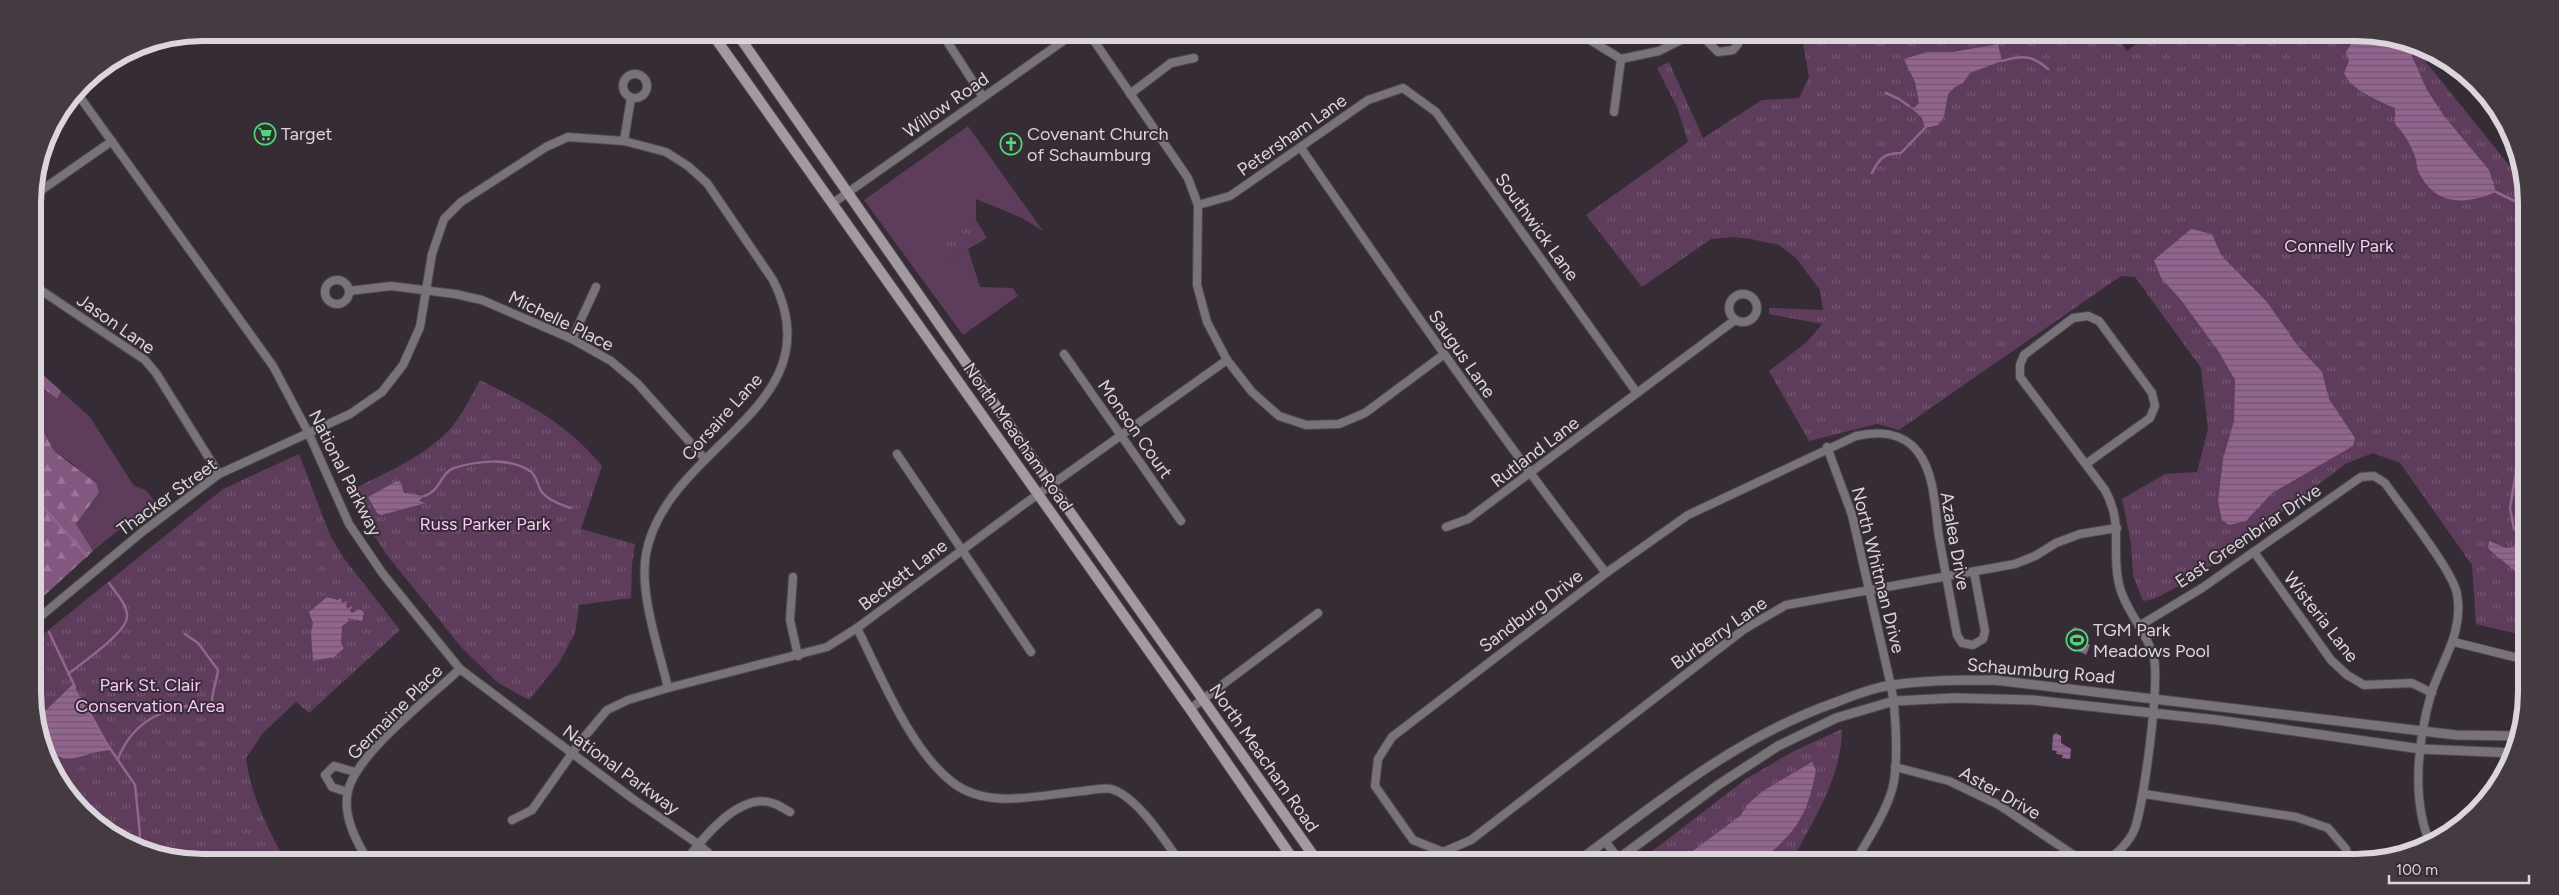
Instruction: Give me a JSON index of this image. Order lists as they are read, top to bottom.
{
  "streets": {
    "main road": ["North Meacham Road"],
    "street": [
      "Willow Road",
      "Petersham Lane",
      "Southwick Lane",
      "Michelle Place",
      "Jason Lane",
      "Saugus Lane",
      "Corsaire Lane",
      "Monson Court",
      "Rutland Lane",
      "National Parkway",
      "Thacker Street",
      "East Greenbriar Drive",
      "Azalea Drive",
      "North Whitman Drive",
      "Beckett Lane",
      "Sandburg Drive",
      "Wisteria Lane",
      "Burberry Lane",
      "Schaumburg Road",
      "Germaine Place",
      "Aster Drive"
    ]
  },
  "crossings": [
    ["Willow Road", "North Meacham Road"],
    ["Petersham Lane", "Southwick Lane"],
    ["Petersham Lane", "Saugus Lane"],
    ["Southwick Lane", "Rutland Lane"],
    ["Michelle Place", "Corsaire Lane"],
    ["Michelle Place", "Thacker Street"],
    ["Jason Lane", "Thacker Street"],
    ["Saugus Lane", "Rutland Lane"],
    ["Saugus Lane", "Sandburg Drive"],
    ["Corsaire Lane", "Thacker Street"],
    ["Corsaire Lane", "Beckett Lane"],
    ["Monson Court", "Beckett Lane"],
    ["North Meacham Road", "Beckett Lane"],
    ["National Parkway", "Thacker Street"],
    ["National Parkway", "Beckett Lane"],
    ["National Parkway", "Germaine Place"],
    ["East Greenbriar Drive", "Wisteria Lane"],
    ["Azalea Drive", "North Whitman Drive"],
    ["Azalea Drive", "Sandburg Drive"],
    ["Azalea Drive", "Burberry Lane"],
    ["North Whitman Drive", "Sandburg Drive"],
    ["North Whitman Drive", "Burberry Lane"],
    ["North Whitman Drive", "Schaumburg Road"],
    ["North Whitman Drive", "Aster Drive"],
    ["Sandburg Drive", "Burberry Lane"]
  ],
  "parks": ["Connelly Park", "Russ Parker Park", "Park St. Clair Conservation Area"],
  "places": {
    "supermarket": ["Target"],
    "church": ["Covenant Church of Schaumburg"],
    "sports": ["TGM Park Meadows Pool"]
  },
  "scale_bar": "100 m"
}
